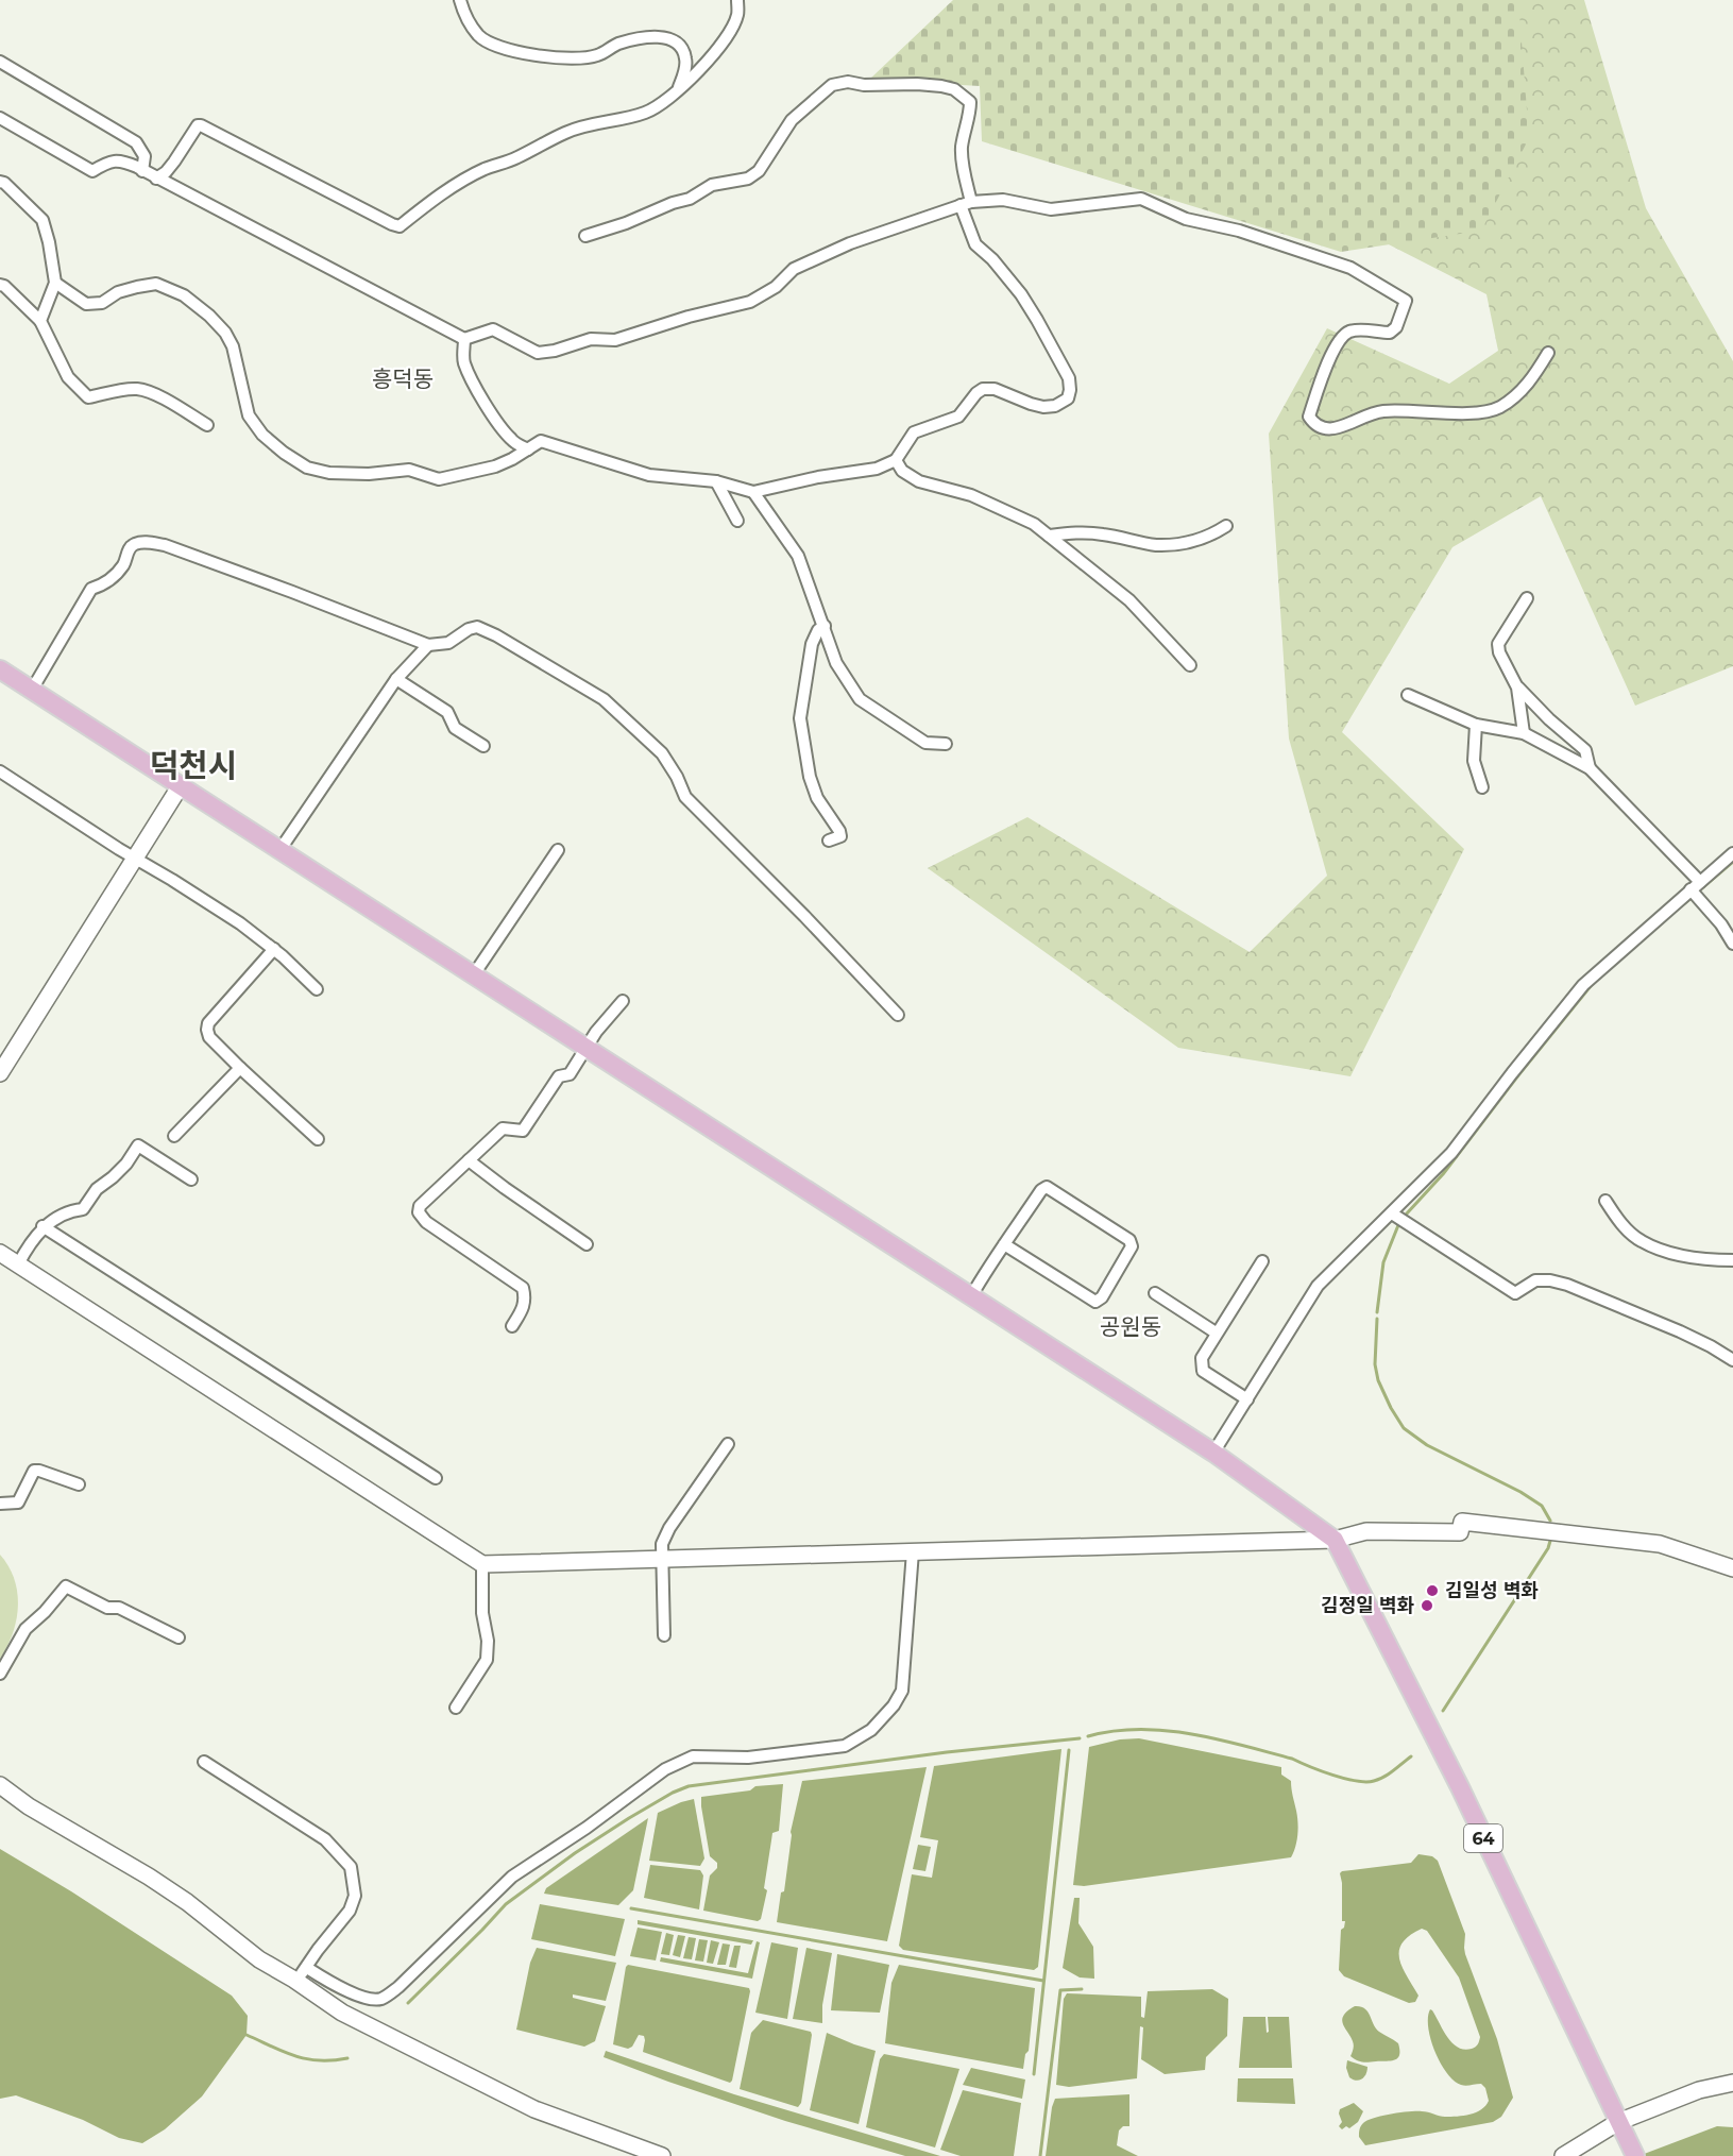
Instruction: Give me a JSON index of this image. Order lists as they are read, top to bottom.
{
  "streets": {
    "main road": ["64"]
  },
  "districts": ["흥덕동", "덕천시", "공원동"],
  "places": ["김일성 벽화", "김정일 벽화"]
}
